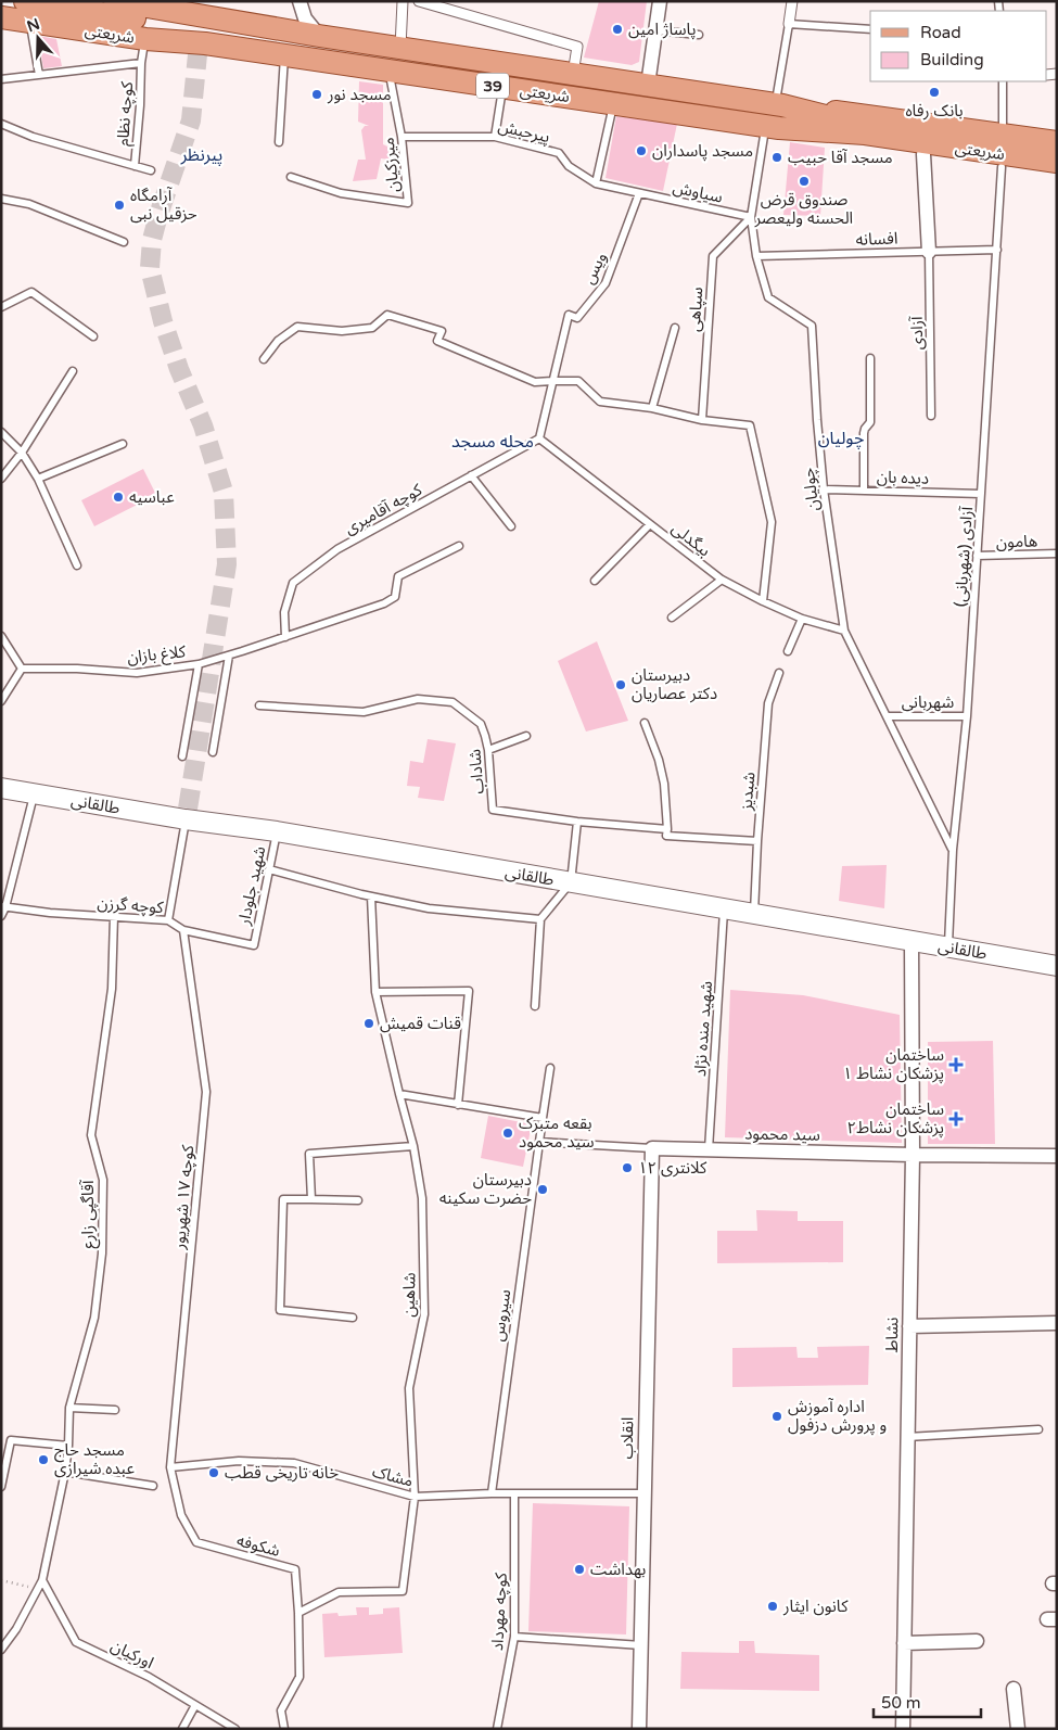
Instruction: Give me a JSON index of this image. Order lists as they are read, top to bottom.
{
  "streets": {
    "main road": ["شریعتی", "39", "طالقانی"],
    "street": ["سید محمود", "نشاط", "انقلاب"],
    "lane": [
      "کوچه نظام",
      "پیرحبش",
      "میرزکیان",
      "سیاوش",
      "افسانه",
      "ویس",
      "سپاهی",
      "آزادی",
      "دیده بان",
      "چولیان",
      "کوچه آقامیری",
      "بیگدلی",
      "هامون",
      "آزادی (شهربانی)",
      "کلاغ بازان",
      "شهربانی",
      "شاداب",
      "شبدیز",
      "شهید جلودار",
      "کوچه گرزن",
      "شهید منده نژاد",
      "کوچه ۱۷ شهریور",
      "آقاگپی زارع",
      "شاهین",
      "سیروس",
      "مشاک",
      "شکوفه",
      "کوچه مهرداد",
      "اورکیان"
    ]
  },
  "crossings": [
    ["شریعتی", "39"],
    ["شریعتی", "کوچه نظام"],
    ["شریعتی", "میرزکیان"],
    ["شریعتی", "چولیان"],
    ["پیرحبش", "میرزکیان"],
    ["سیاوش", "ویس"],
    ["سیاوش", "سپاهی"],
    ["سیاوش", "چولیان"],
    ["افسانه", "آزادی"],
    ["افسانه", "چولیان"],
    ["افسانه", "آزادی (شهربانی)"],
    ["سپاهی", "چولیان"],
    ["دیده بان", "چولیان"],
    ["دیده بان", "آزادی (شهربانی)"],
    ["چولیان", "بیگدلی"],
    ["چولیان", "آزادی (شهربانی)"],
    ["چولیان", "شهربانی"],
    ["کوچه آقامیری", "بیگدلی"],
    ["هامون", "آزادی (شهربانی)"],
    ["آزادی (شهربانی)", "شهربانی"],
    ["آزادی (شهربانی)", "طالقانی"],
    ["شاداب", "شبدیز"],
    ["شبدیز", "طالقانی"],
    ["طالقانی", "شهید جلودار"],
    ["طالقانی", "شهید منده نژاد"],
    ["طالقانی", "نشاط"],
    ["شهید جلودار", "کوچه گرزن"],
    ["کوچه گرزن", "کوچه ۱۷ شهریور"],
    ["کوچه گرزن", "آقاگپی زارع"],
    ["شهید منده نژاد", "سید محمود"],
    ["سید محمود", "سیروس"],
    ["سید محمود", "نشاط"],
    ["سید محمود", "انقلاب"],
    ["کوچه ۱۷ شهریور", "مشاک"],
    ["کوچه ۱۷ شهریور", "شکوفه"],
    ["آقاگپی زارع", "اورکیان"],
    ["شاهین", "مشاک"],
    ["شاهین", "شکوفه"],
    ["سیروس", "مشاک"],
    ["انقلاب", "مشاک"],
    ["مشاک", "شکوفه"],
    ["مشاک", "کوچه مهرداد"]
  ],
  "districts": ["پیرنظر", "چولیان", "محله مسجد"],
  "places": {
    "other": [
      "پاساژ امین",
      "بانک رفاه",
      "مسجد نور",
      "مسجد پاسداران",
      "مسجد آقا حبیب",
      "صندوق قرض الحسنه ولیعصر",
      "آرامگاه حزقیل نبی",
      "عباسیه",
      "دبیرستان دکتر عصاریان",
      "قنات قمیش",
      "بقعه متبرک سید محمود",
      "کلانتری ۱۲",
      "دبیرستان حضرت سکینه",
      "اداره آموزش و پرورش دزفول",
      "مسجد حاج عبده شیرازی",
      "خانه تاریخی قطب",
      "بهداشت",
      "کانون ایثار"
    ],
    "health": ["ساختمان پزشکان نشاط ۱", "ساختمان پزشکان نشاط۲"]
  },
  "legend": ["Road", "Building"],
  "scale_bar": "50 m",
  "north": "top"
}
